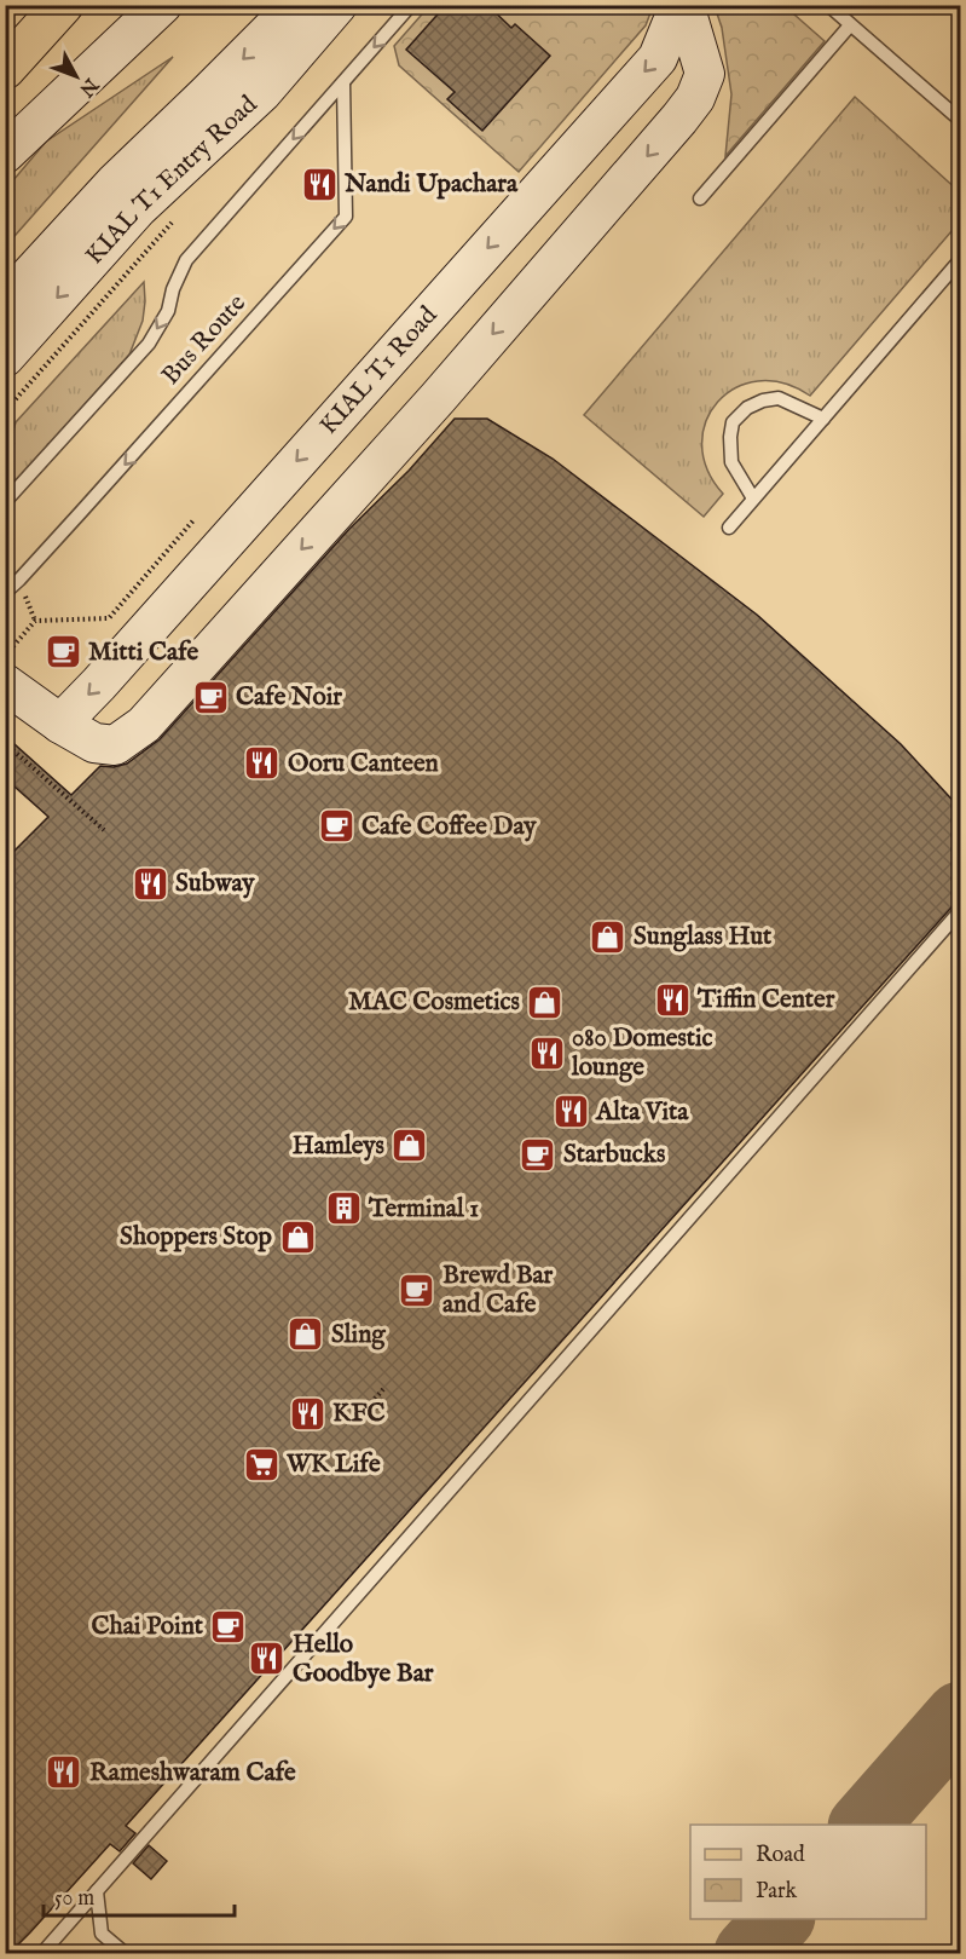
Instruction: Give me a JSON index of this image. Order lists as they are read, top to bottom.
{
  "streets": {
    "main road": ["KIAL T1 Entry Road", "KIAL T1 Road"],
    "lane": ["Bus Route"]
  },
  "one_way": ["Bus Route"],
  "places": {
    "restaurant": [
      "Nandi Upachara",
      "Ooru Canteen",
      "Subway",
      "Tiffin Center",
      "080 Domestic lounge",
      "Alta Vita",
      "KFC",
      "Hello Goodbye Bar",
      "Rameshwaram Cafe"
    ],
    "cafe": [
      "Mitti Cafe",
      "Cafe Noir",
      "Cafe Coffee Day",
      "Starbucks",
      "Brewd Bar and Cafe",
      "Chai Point"
    ],
    "shop": [
      "Sunglass Hut",
      "MAC Cosmetics",
      "Hamleys",
      "Shoppers Stop",
      "Sling"
    ],
    "building": ["Terminal 1"],
    "supermarket": ["WK Life"]
  },
  "legend": ["Road", "Park"],
  "scale_bar": "50 m",
  "north": "bottom right"
}
